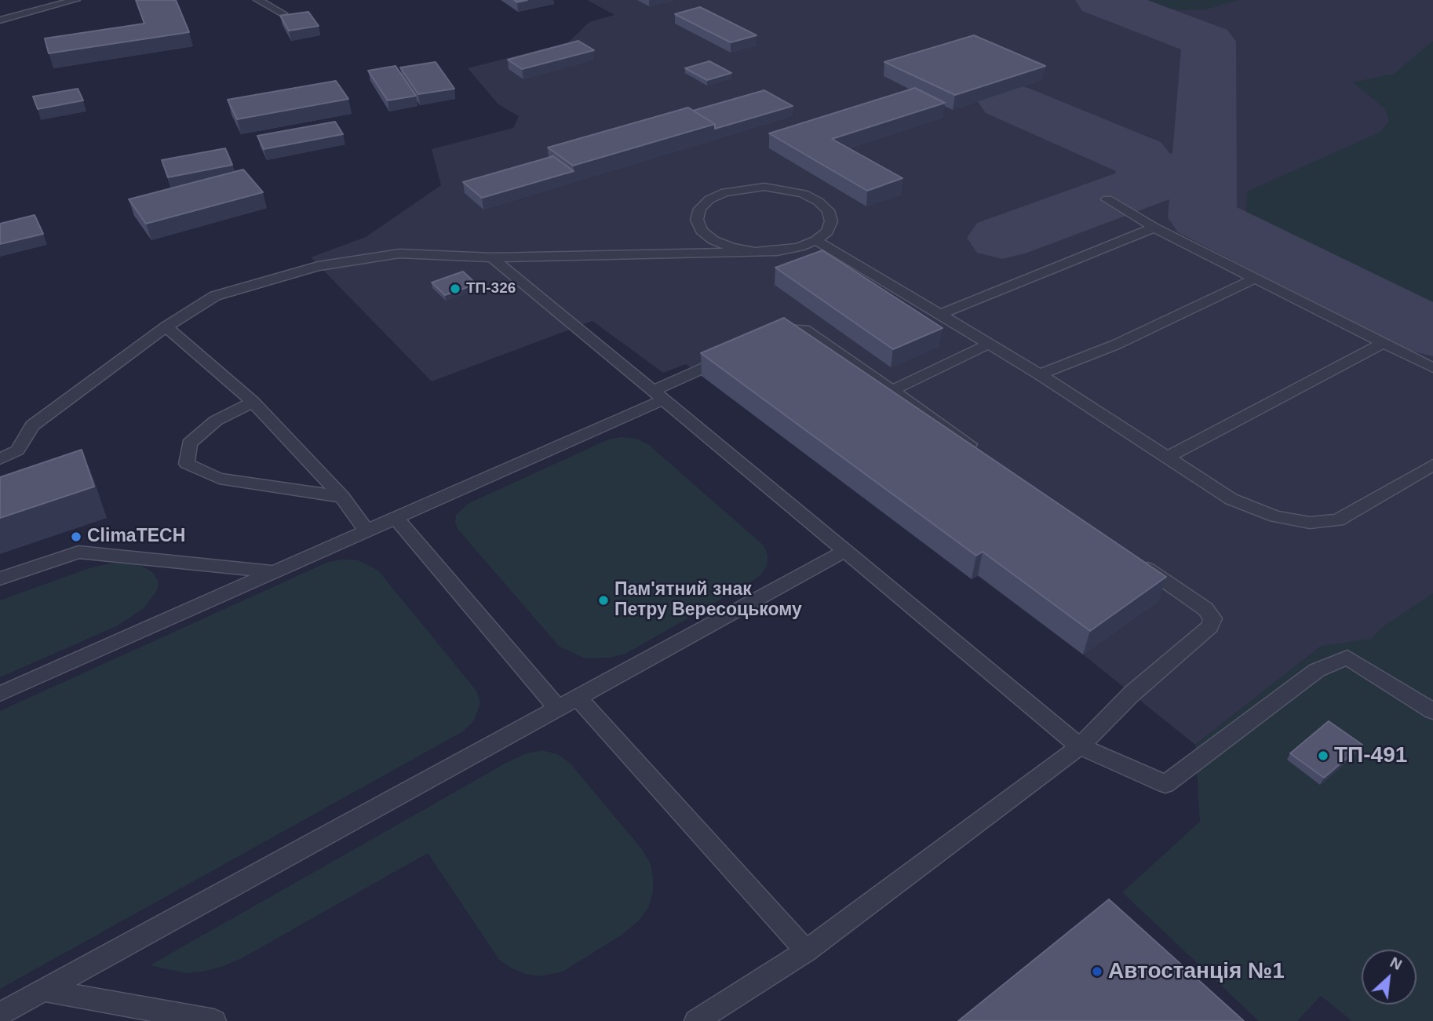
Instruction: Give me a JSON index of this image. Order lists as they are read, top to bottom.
{
  "places": [
    "ТП-326",
    "ClimaTECH",
    "Пам'ятний знак Петру Вересоцькому",
    "ТП-491",
    "Автостанція №1"
  ],
  "north": "top right"
}
